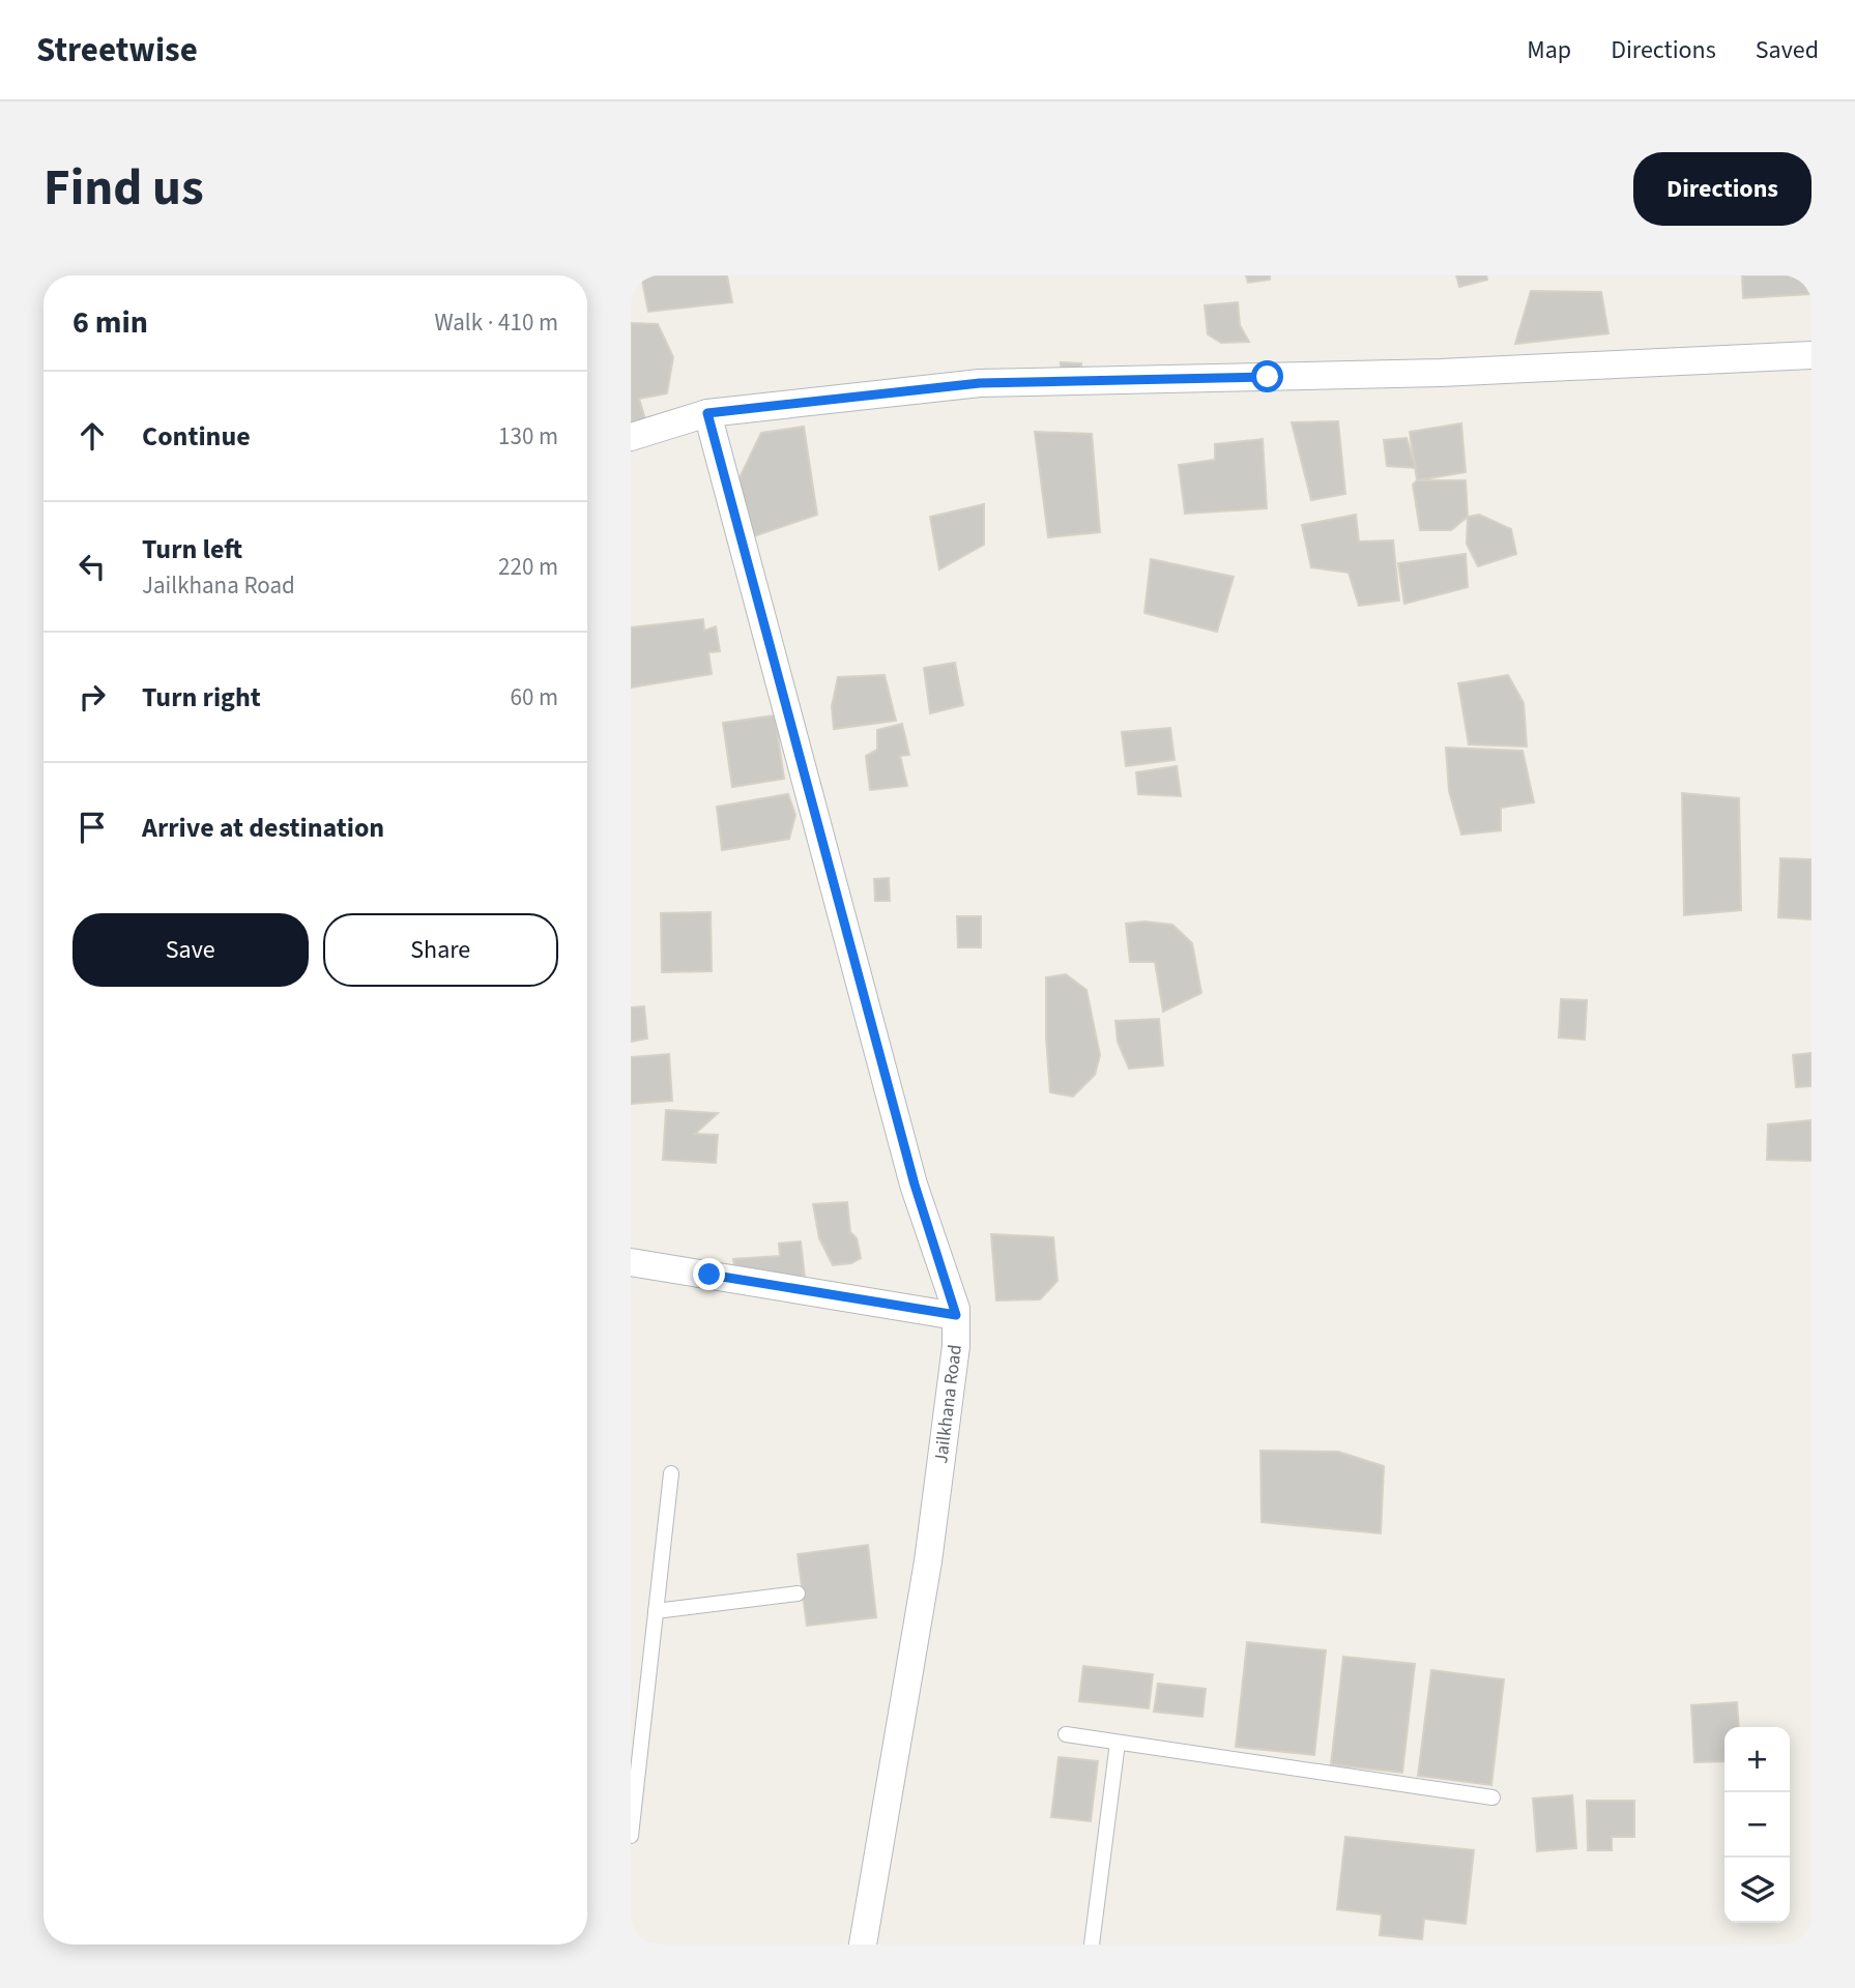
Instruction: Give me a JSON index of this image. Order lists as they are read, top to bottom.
{
  "streets": {
    "street": ["Jailkhana Road"]
  },
  "page": {
    "header": "Streetwise",
    "nav": ["Map", "Directions", "Saved"],
    "title": "Find us",
    "buttons": [
      "Directions",
      ["Save", "Share"]
    ],
    "heading": ["6 min", "Walk · 410 m"],
    "list": [
      ["Continue", "130 m"],
      ["Turn left", "Jailkhana Road", "220 m"],
      ["Turn right", "60 m"],
      "Arrive at destination"
    ],
    "map_buttons": ["+", "−"]
  }
}
